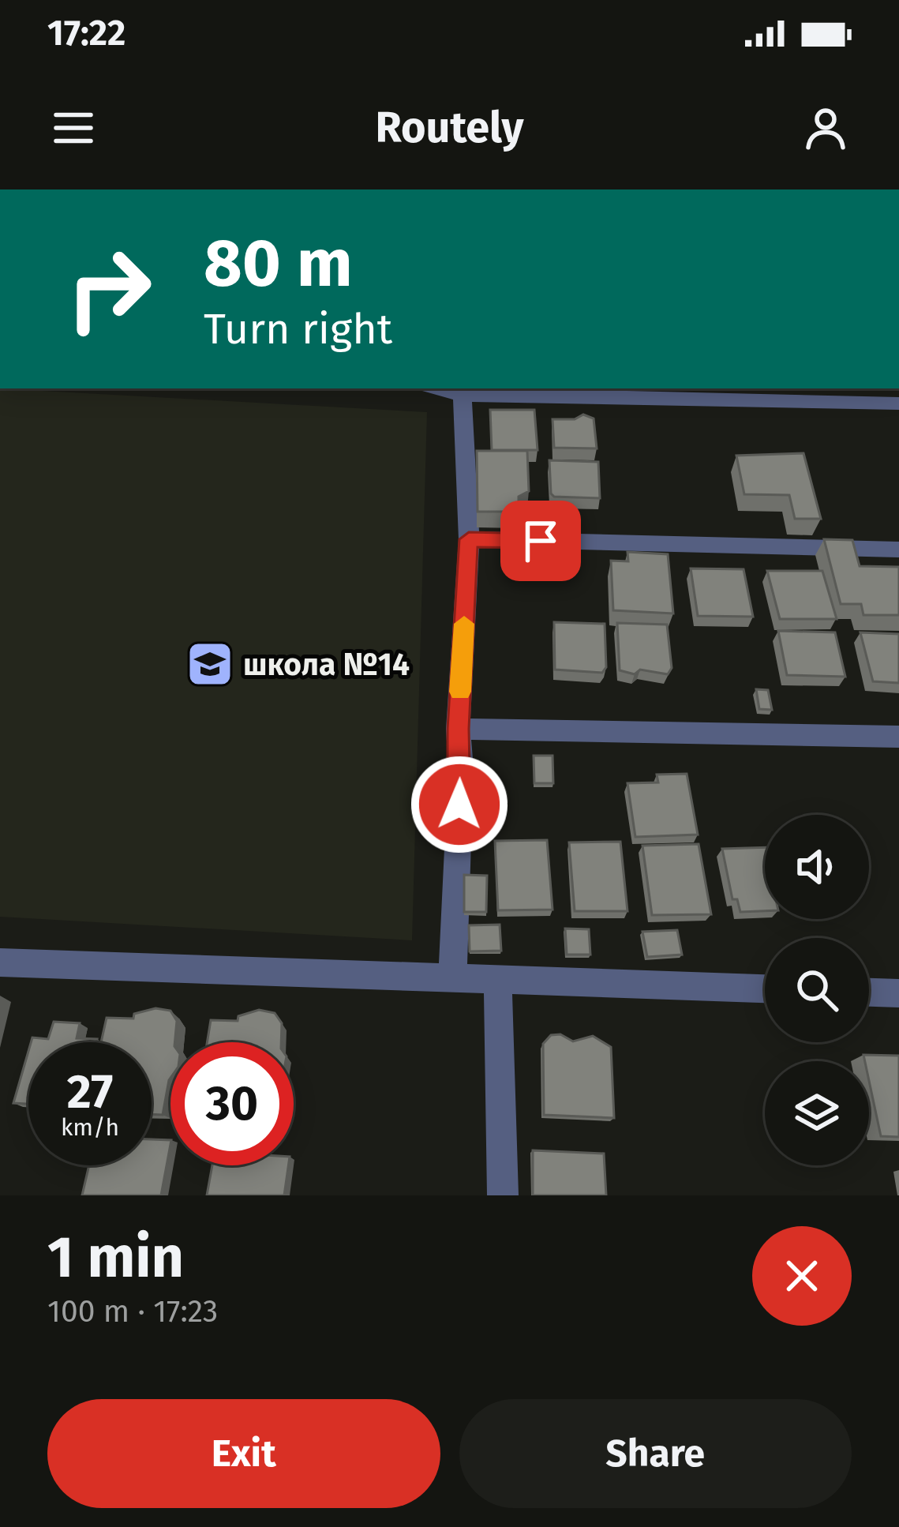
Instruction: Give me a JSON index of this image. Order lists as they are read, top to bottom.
{
  "places": {
    "school or university": ["школа №14"]
  },
  "page": {
    "status": "17:22",
    "header": "Routely",
    "turn": ["80 m", "Turn right"],
    "speed": "27 km/h",
    "limit": "30",
    "heading": ["1 min", "100 m · 17:23"],
    "buttons": ["Exit", "Share"]
  }
}
